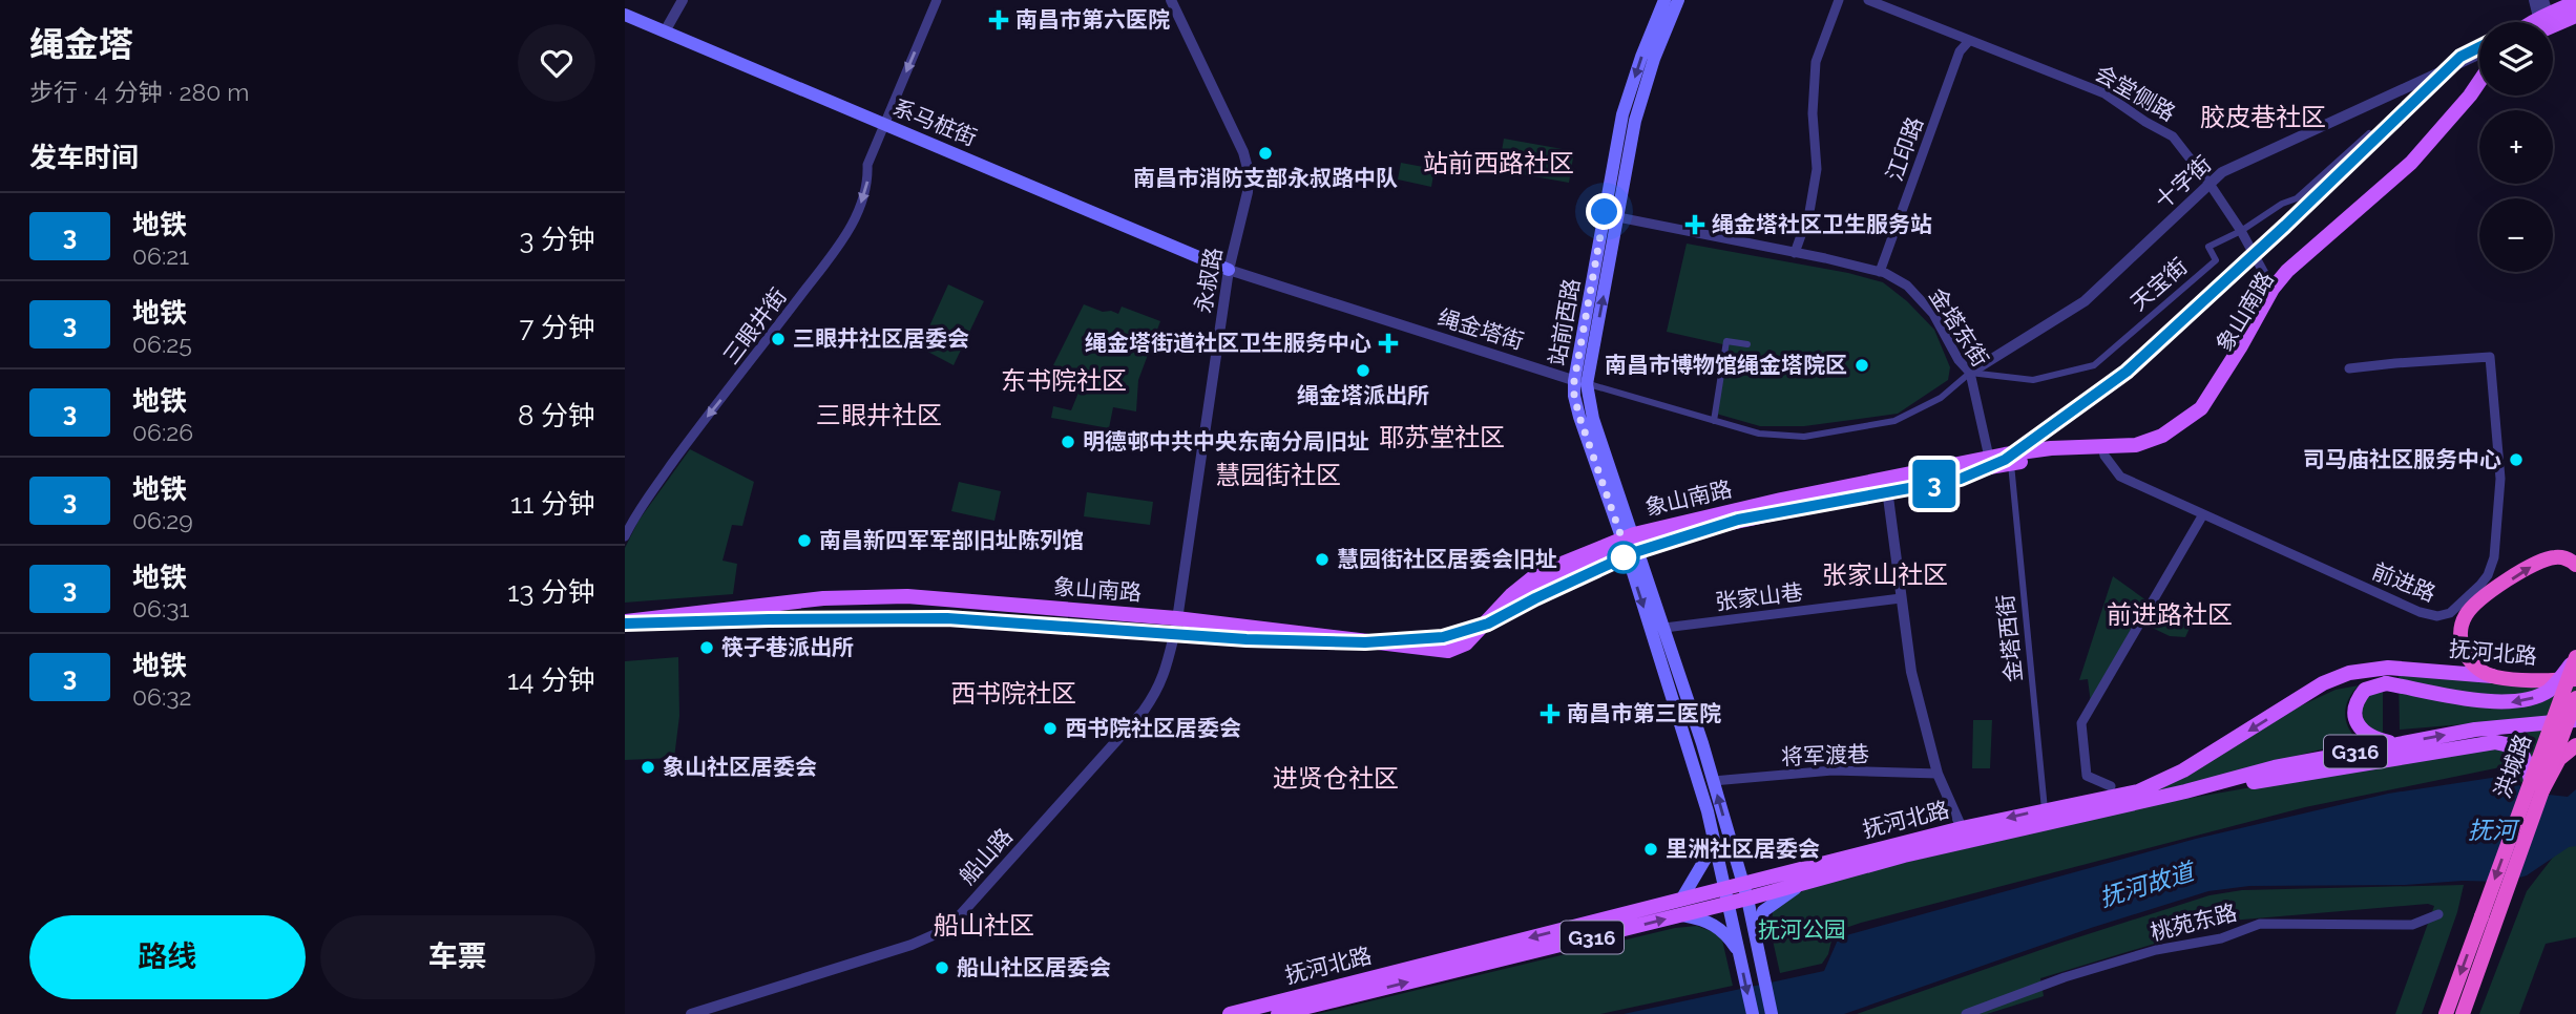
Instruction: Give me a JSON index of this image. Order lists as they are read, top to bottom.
{
  "streets": {
    "highway": ["抚河北路", "洪城路"],
    "main road": [
      "系马桩街",
      "象山南路",
      "站前西路",
      "G316"
    ],
    "street": [
      "会堂侧路",
      "江印路",
      "十字街",
      "永叔路",
      "天宝街",
      "三眼井街",
      "金塔东街",
      "绳金塔街",
      "前进路",
      "张家山巷",
      "金塔西街",
      "将军渡巷",
      "船山路",
      "桃苑东路"
    ]
  },
  "crossings": [
    ["会堂侧路", "江印路"],
    ["会堂侧路", "十字街"],
    ["会堂侧路", "天宝街"],
    ["会堂侧路", "象山南路"],
    ["系马桩街", "永叔路"],
    ["系马桩街", "三眼井街"],
    ["系马桩街", "绳金塔街"],
    ["江印路", "金塔东街"],
    ["十字街", "天宝街"],
    ["十字街", "金塔东街"],
    ["十字街", "绳金塔街"],
    ["永叔路", "象山南路"],
    ["永叔路", "绳金塔街"],
    ["永叔路", "船山路"],
    ["天宝街", "金塔东街"],
    ["天宝街", "绳金塔街"],
    ["象山南路", "站前西路"],
    ["象山南路", "金塔东街"],
    ["象山南路", "前进路"],
    ["象山南路", "金塔西街"],
    ["象山南路", "船山路"],
    ["站前西路", "金塔东街"],
    ["站前西路", "绳金塔街"],
    ["站前西路", "张家山巷"],
    ["站前西路", "抚河北路"],
    ["站前西路", "将军渡巷"],
    ["金塔东街", "绳金塔街"],
    ["金塔西街", "抚河北路"]
  ],
  "one_way": ["三眼井街"],
  "districts": [
    "胶皮巷社区",
    "站前西路社区",
    "东书院社区",
    "三眼井社区",
    "耶苏堂社区",
    "慧园街社区",
    "张家山社区",
    "前进路社区",
    "西书院社区",
    "进贤仓社区",
    "船山社区"
  ],
  "water": ["抚河", "抚河故道"],
  "parks": ["抚河公园"],
  "places": {
    "health": [
      "南昌市第六医院",
      "绳金塔社区卫生服务站",
      "绳金塔街道社区卫生服务中心",
      "南昌市第三医院"
    ],
    "other": [
      "南昌市消防支部永叔路中队",
      "三眼井社区居委会",
      "南昌市博物馆绳金塔院区",
      "绳金塔派出所",
      "明德邨中共中央东南分局旧址",
      "司马庙社区服务中心",
      "南昌新四军军部旧址陈列馆",
      "慧园街社区居委会旧址",
      "筷子巷派出所",
      "西书院社区居委会",
      "象山社区居委会",
      "里洲社区居委会",
      "船山社区居委会"
    ]
  },
  "lines": ["metro line 3"],
  "page": {
    "heading": [
      ["绳金塔", "步行 · 4 分钟 · 280 m"],
      "发车时间"
    ],
    "on_map": "3",
    "map_buttons": ["+", "−"],
    "list": [
      {
        "mark": "3",
        "name": "地铁",
        "note": "06:21",
        "value": "3 分钟"
      },
      {
        "mark": "3",
        "name": "地铁",
        "note": "06:25",
        "value": "7 分钟"
      },
      {
        "mark": "3",
        "name": "地铁",
        "note": "06:26",
        "value": "8 分钟"
      },
      {
        "mark": "3",
        "name": "地铁",
        "note": "06:29",
        "value": "11 分钟"
      },
      {
        "mark": "3",
        "name": "地铁",
        "note": "06:31",
        "value": "13 分钟"
      },
      {
        "mark": "3",
        "name": "地铁",
        "note": "06:32",
        "value": "14 分钟"
      }
    ],
    "buttons": ["路线", "车票"]
  }
}
